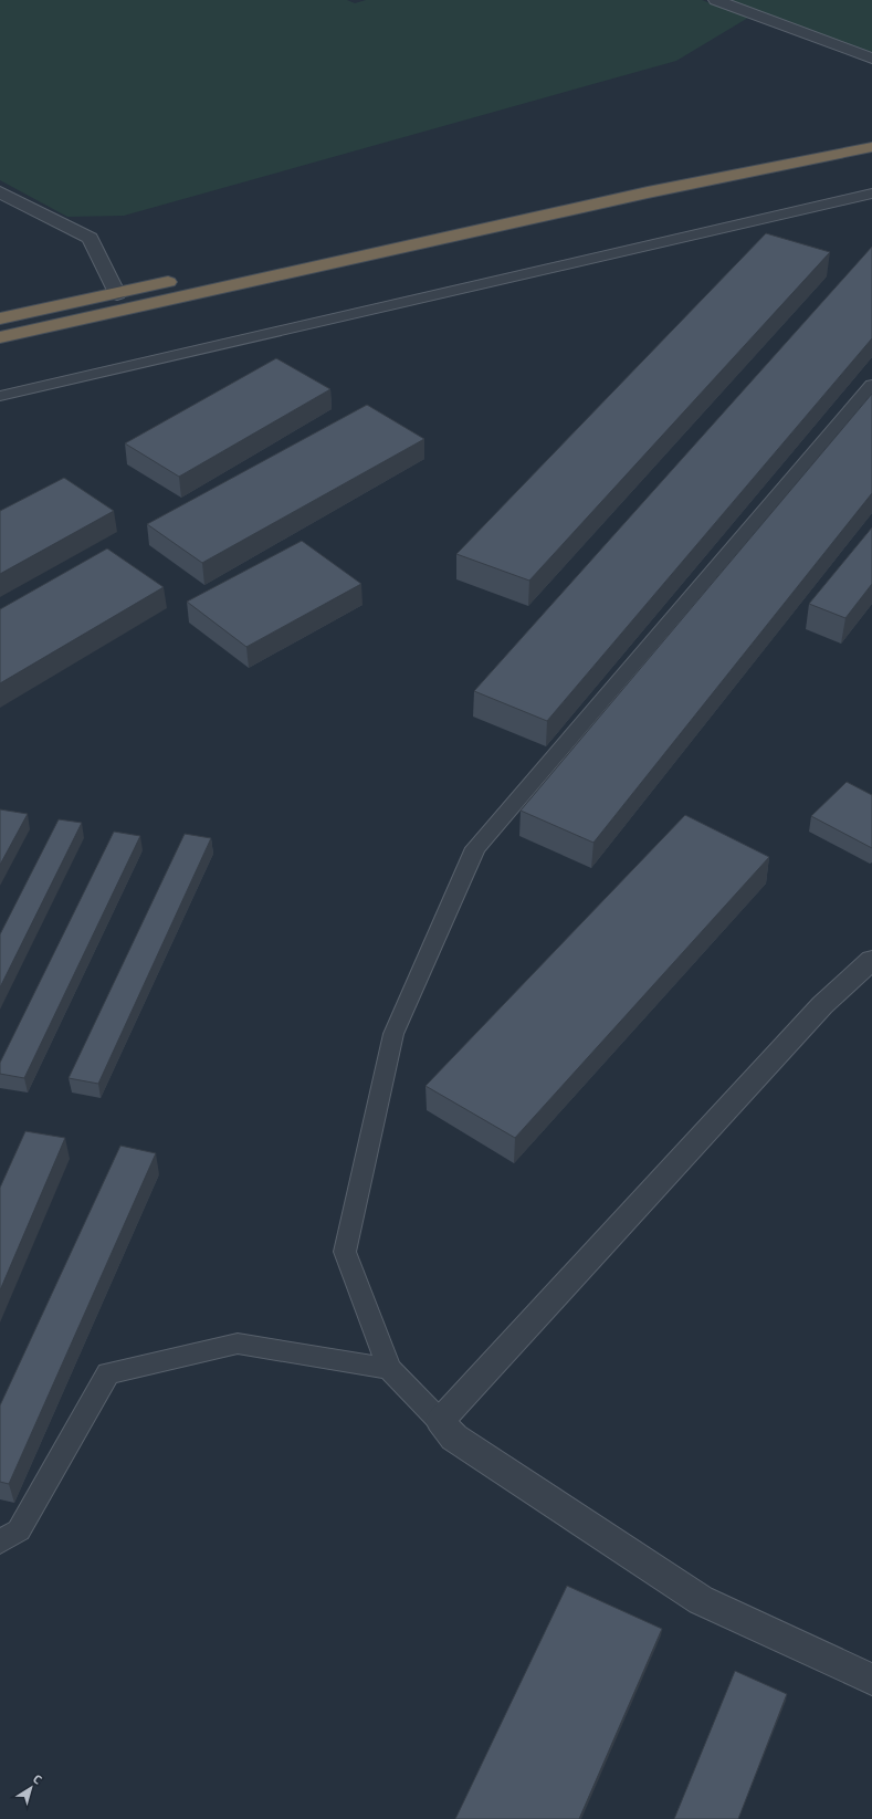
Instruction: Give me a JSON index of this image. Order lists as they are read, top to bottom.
{
  "north": "top right"
}
